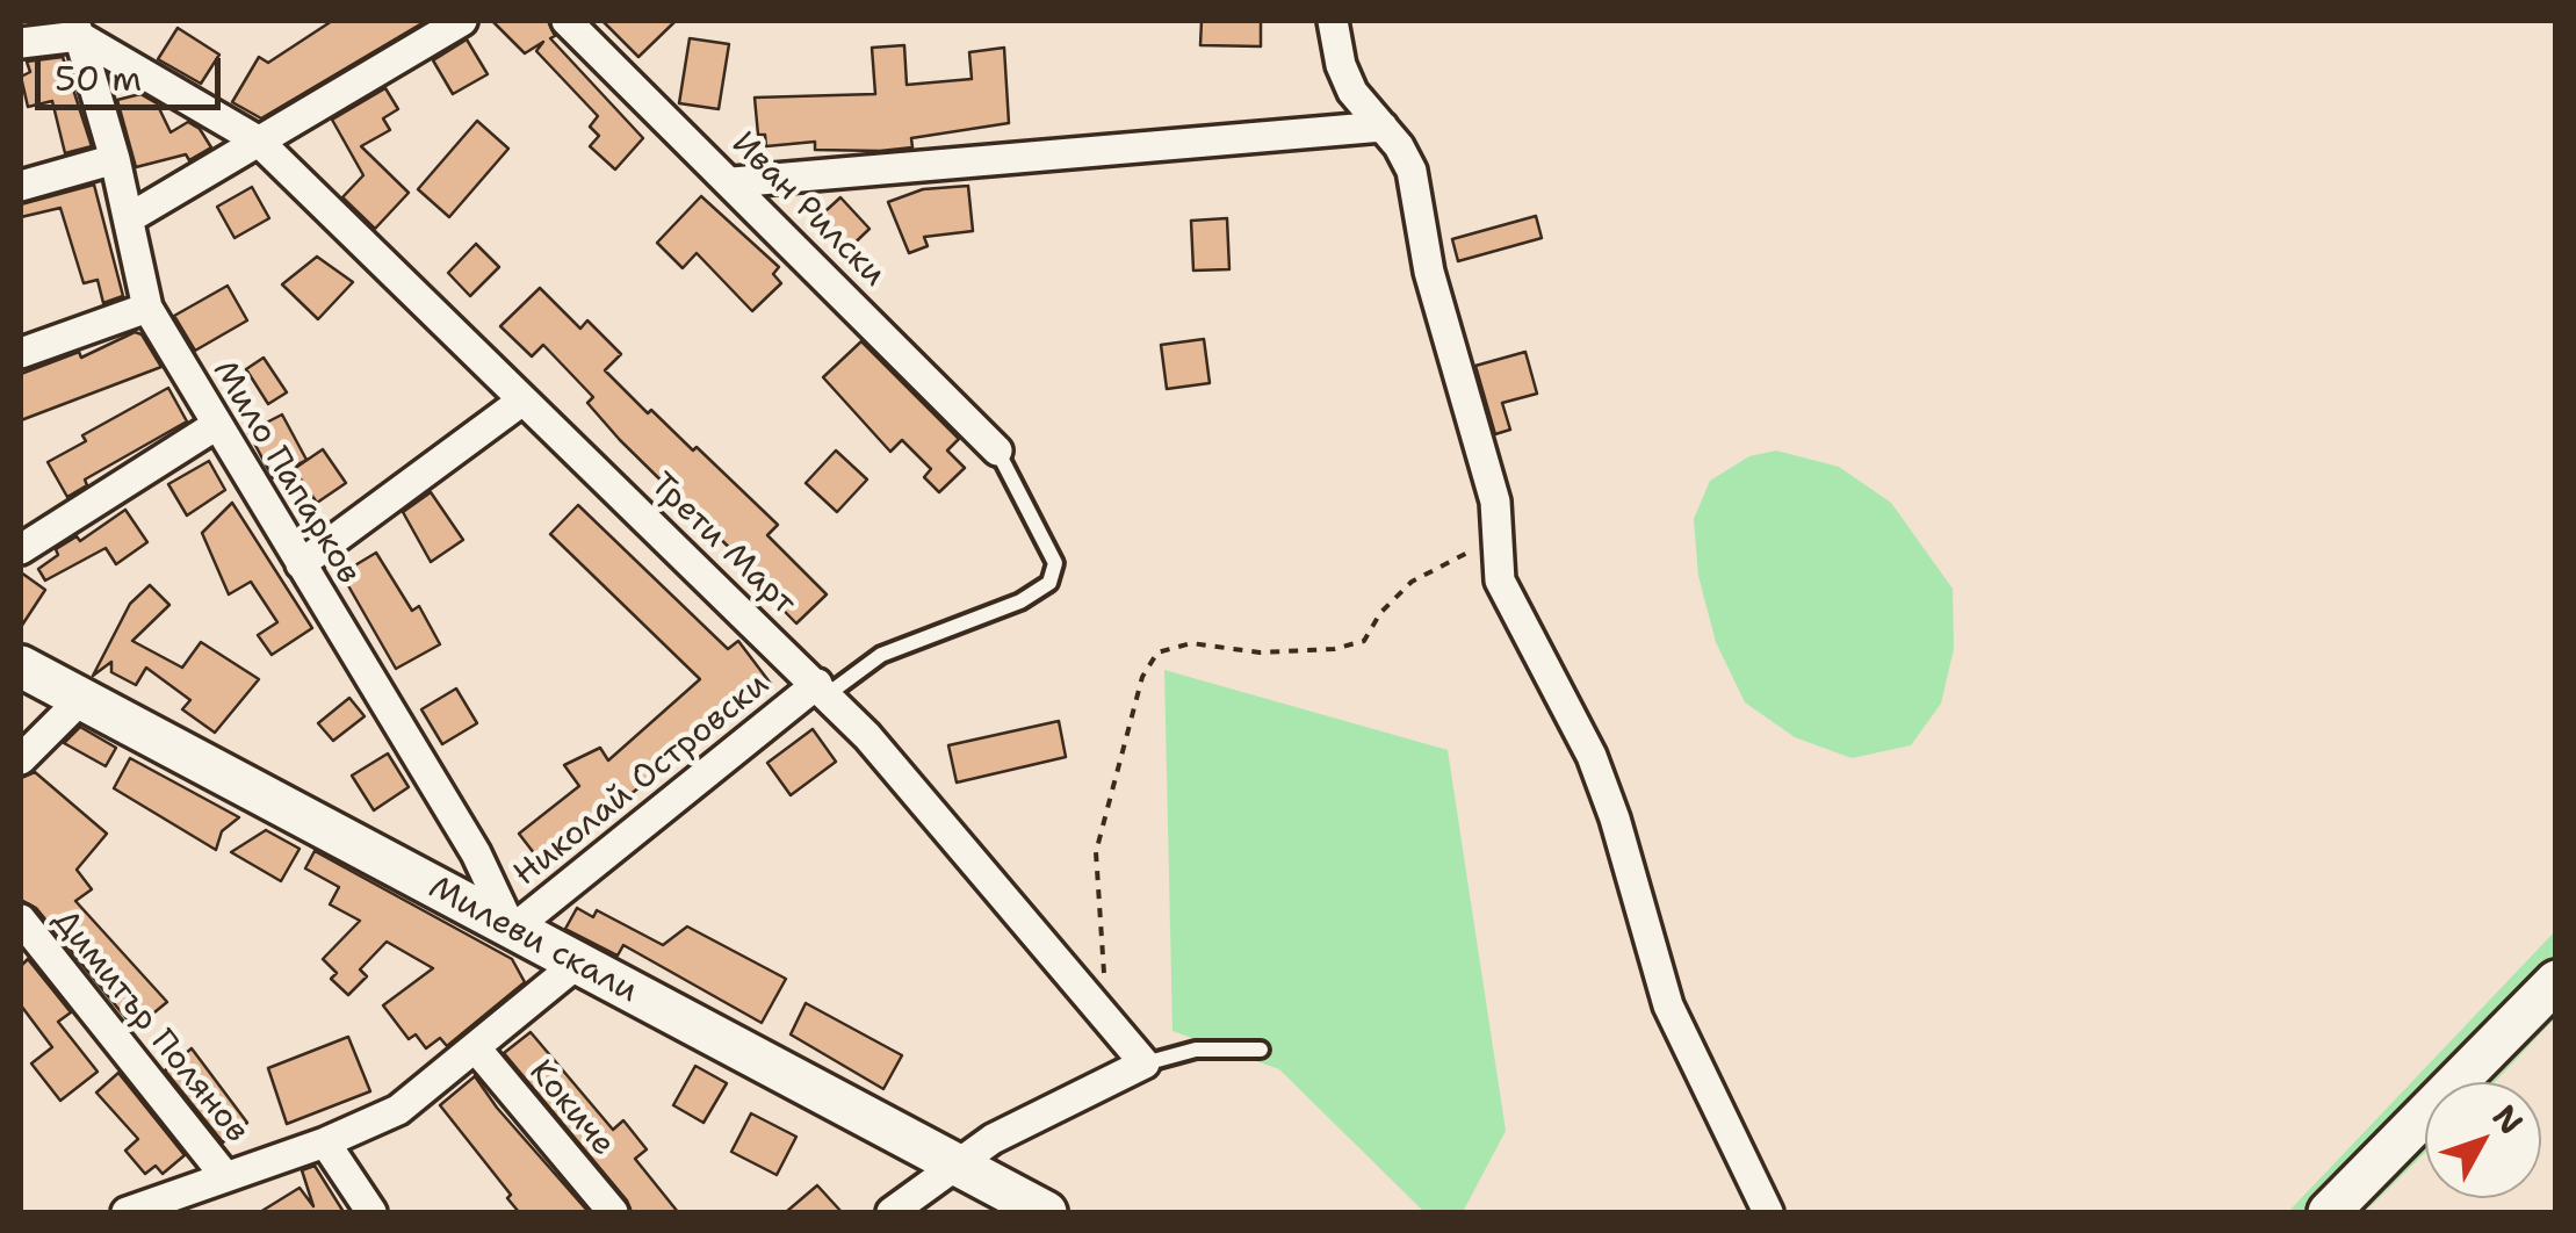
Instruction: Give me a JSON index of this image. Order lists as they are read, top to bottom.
{
  "streets": {
    "street": [
      "Иван Рилски",
      "Мило Папарков",
      "Трети Март",
      "Николай Островски",
      "Милеви скали",
      "Димитър Полянов",
      "Кокиче"
    ]
  },
  "crossings": [
    ["Мило Папарков", "Трети Март"],
    ["Мило Папарков", "Николай Островски"],
    ["Мило Папарков", "Милеви скали"],
    ["Трети Март", "Николай Островски"],
    ["Николай Островски", "Милеви скали"]
  ],
  "scale_bar": "50 m",
  "north": "top right"
}
